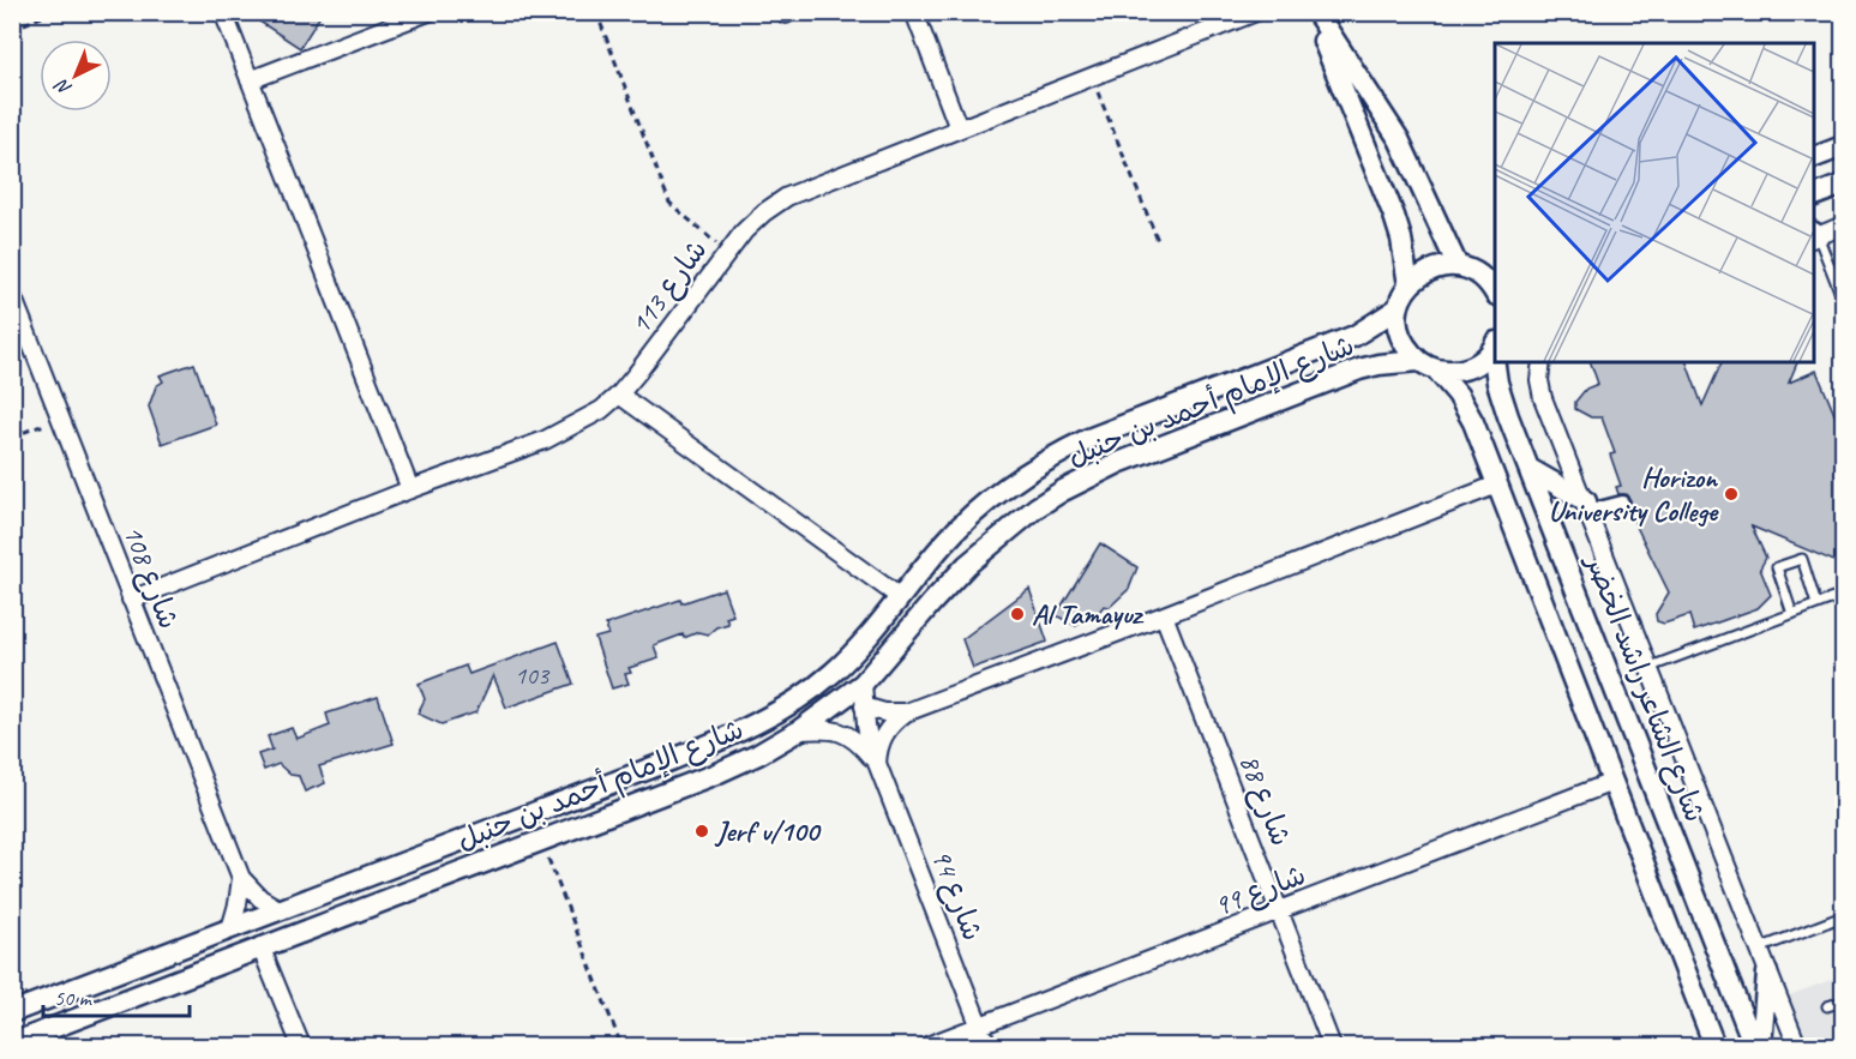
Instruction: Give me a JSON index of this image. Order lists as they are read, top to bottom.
{
  "streets": {
    "street": [
      "شارع 113",
      "شارع الإمام أحمد بن حنبل",
      "شارع 108",
      "شارع الشاعر راشد الخضر",
      "شارع 88",
      "شارع 99",
      "شارع 94"
    ]
  },
  "crossings": [
    ["شارع 113", "شارع 108"],
    ["شارع الإمام أحمد بن حنبل", "شارع 108"],
    ["شارع الإمام أحمد بن حنبل", "شارع 94"],
    ["شارع 88", "شارع 99"],
    ["شارع 99", "شارع 94"]
  ],
  "places": ["Horizon University College", "Al Tamayuz", "Jerf v/100"],
  "house_numbers": ["103"],
  "scale_bar": "50 m",
  "north": "bottom left"
}
